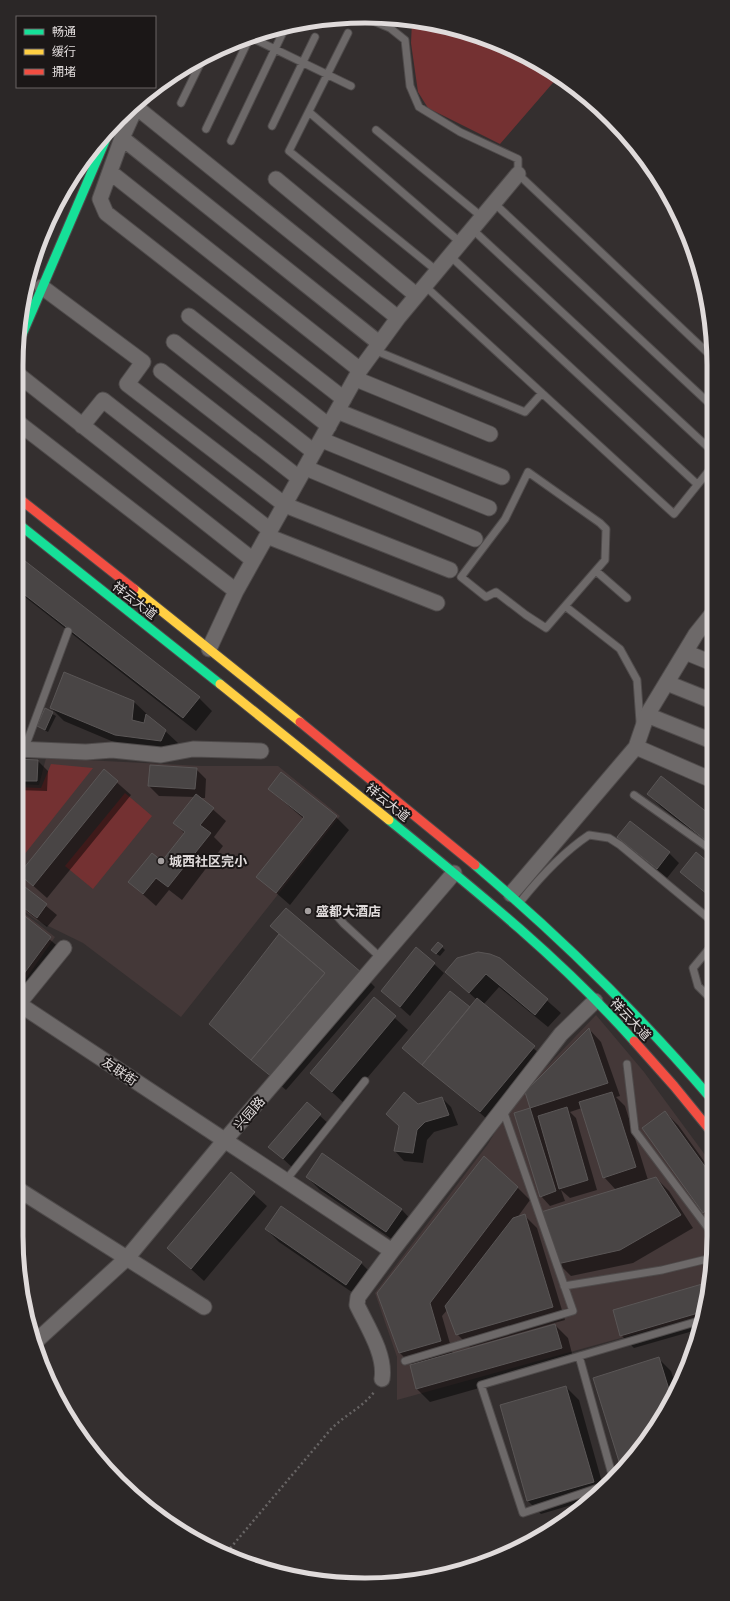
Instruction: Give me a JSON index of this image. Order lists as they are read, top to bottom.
{
  "streets": {
    "main road": ["祥云大道"],
    "street": ["友联街", "兴园路"]
  },
  "crossings": [
    ["祥云大道", "兴园路"],
    ["友联街", "兴园路"]
  ],
  "places": ["城西社区完小", "盛都大酒店"],
  "legend": ["畅通", "缓行", "拥堵"]
}
